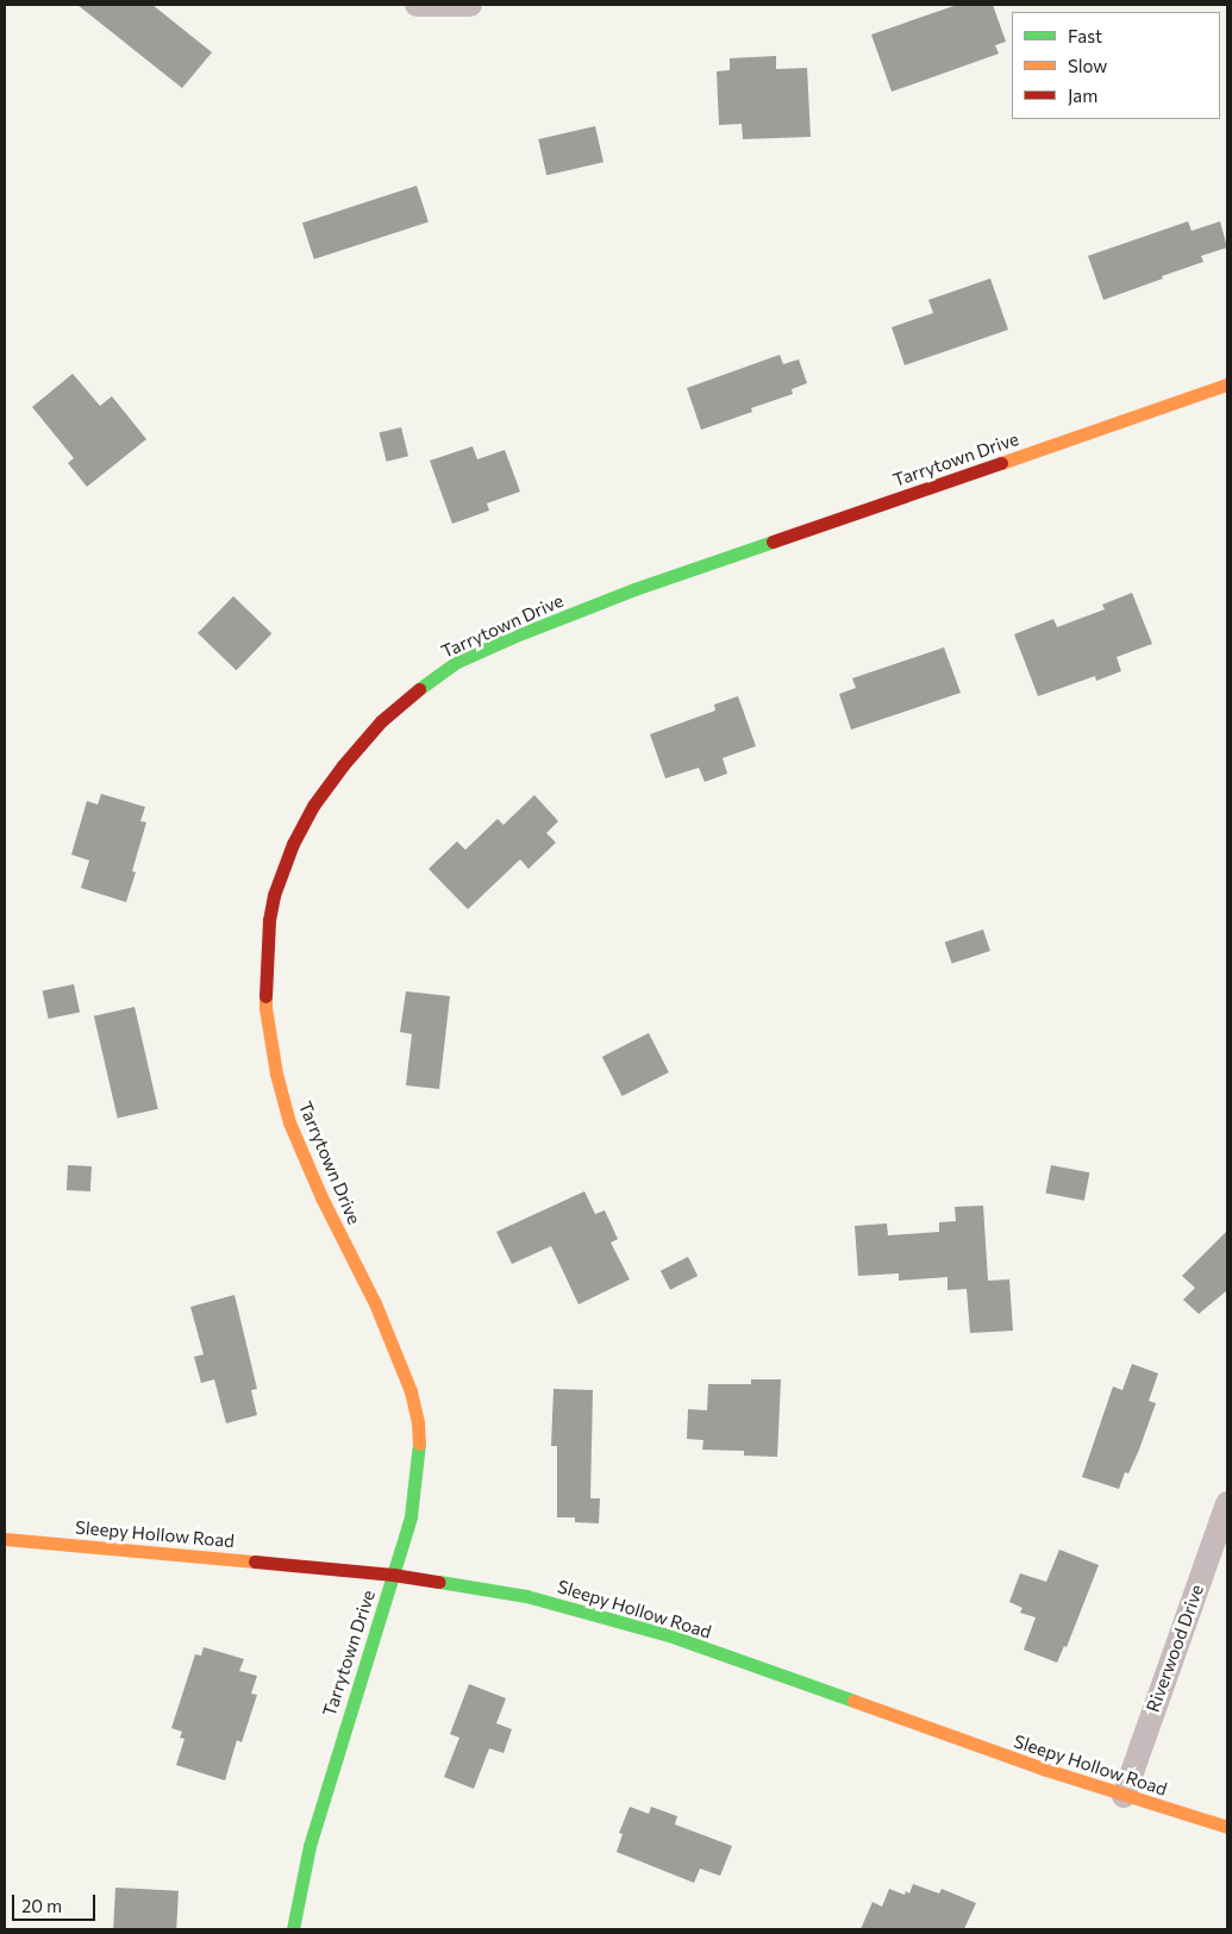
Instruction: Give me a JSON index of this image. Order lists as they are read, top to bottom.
{
  "streets": {
    "street": ["Tarrytown Drive", "Sleepy Hollow Road", "Riverwood Drive"]
  },
  "crossings": [
    ["Tarrytown Drive", "Sleepy Hollow Road"],
    ["Sleepy Hollow Road", "Riverwood Drive"]
  ],
  "legend": ["Fast", "Slow", "Jam"],
  "scale_bar": "20 m"
}
